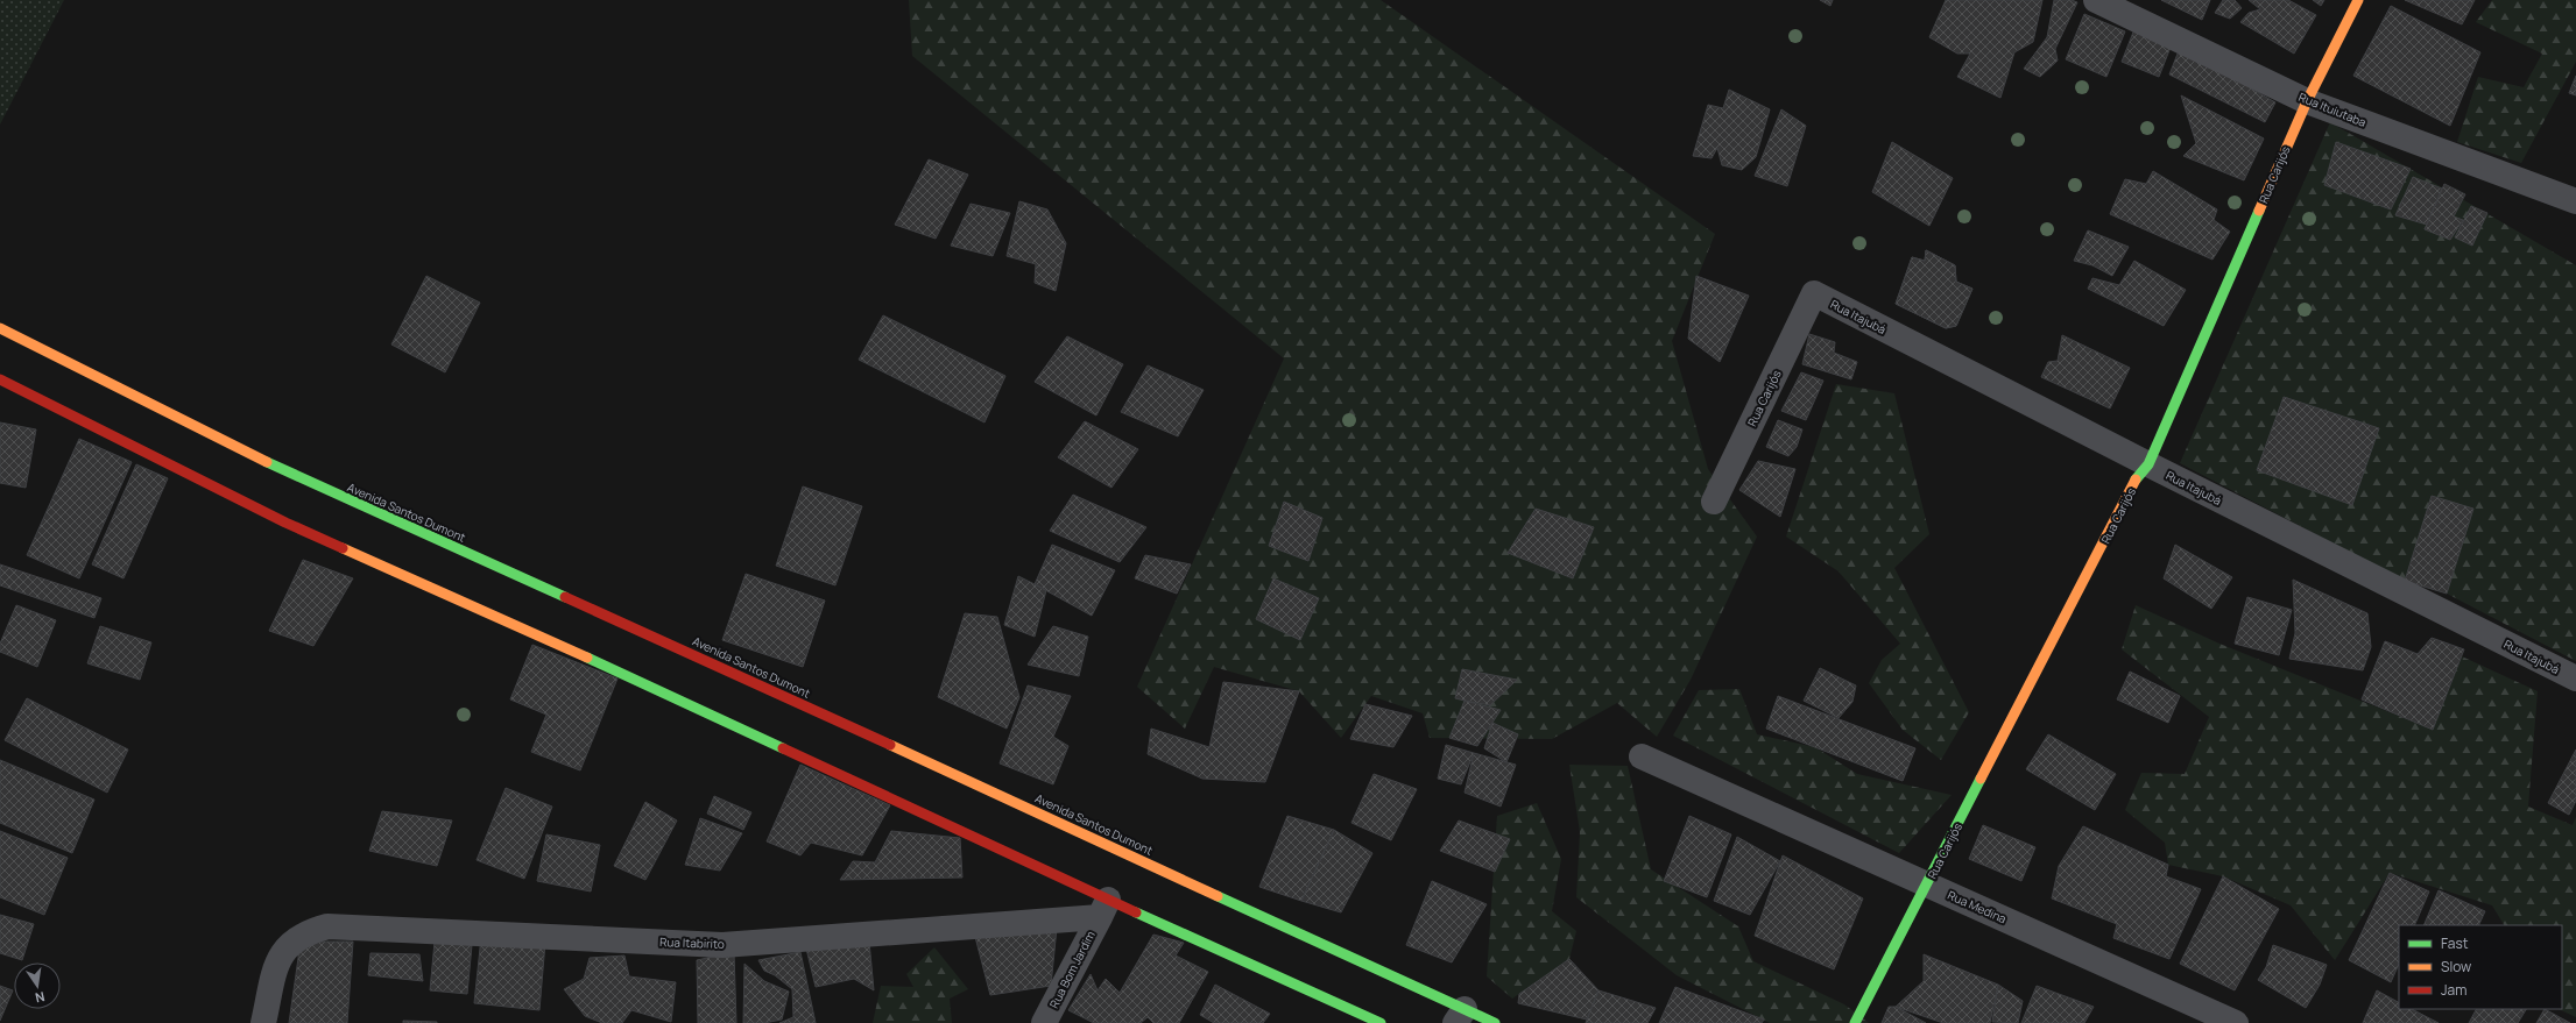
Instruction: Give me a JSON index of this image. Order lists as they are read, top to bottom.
{
  "streets": {
    "main road": ["Rua Carijós", "Avenida Santos Dumont"],
    "street": [
      "Rua Ituiutaba",
      "Rua Itajubá",
      "Rua Medina",
      "Rua Itabirito",
      "Rua Bom Jardim"
    ]
  },
  "crossings": [
    ["Rua Ituiutaba", "Rua Carijós"],
    ["Rua Carijós", "Rua Itajubá"],
    ["Rua Carijós", "Rua Medina"],
    ["Rua Itabirito", "Rua Bom Jardim"]
  ],
  "legend": ["Fast", "Slow", "Jam"],
  "north": "bottom"
}
